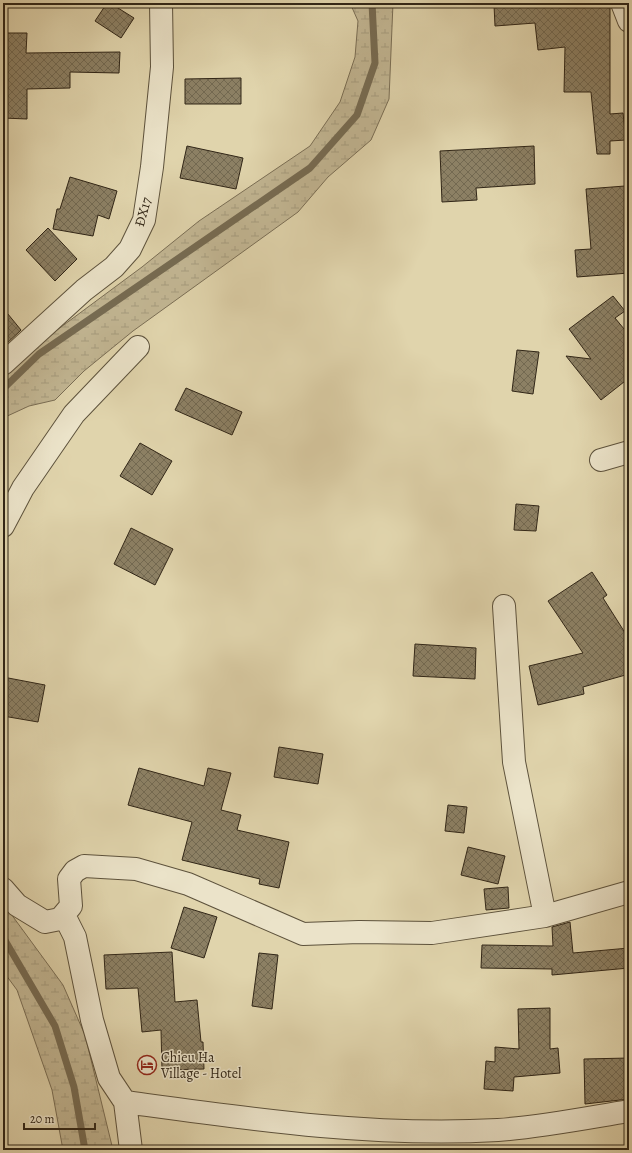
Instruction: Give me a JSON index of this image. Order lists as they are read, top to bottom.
{
  "streets": {
    "street": ["ĐX17"]
  },
  "places": {
    "hotel": ["Chieu Ha Village - Hotel"]
  },
  "scale_bar": "20 m"
}
